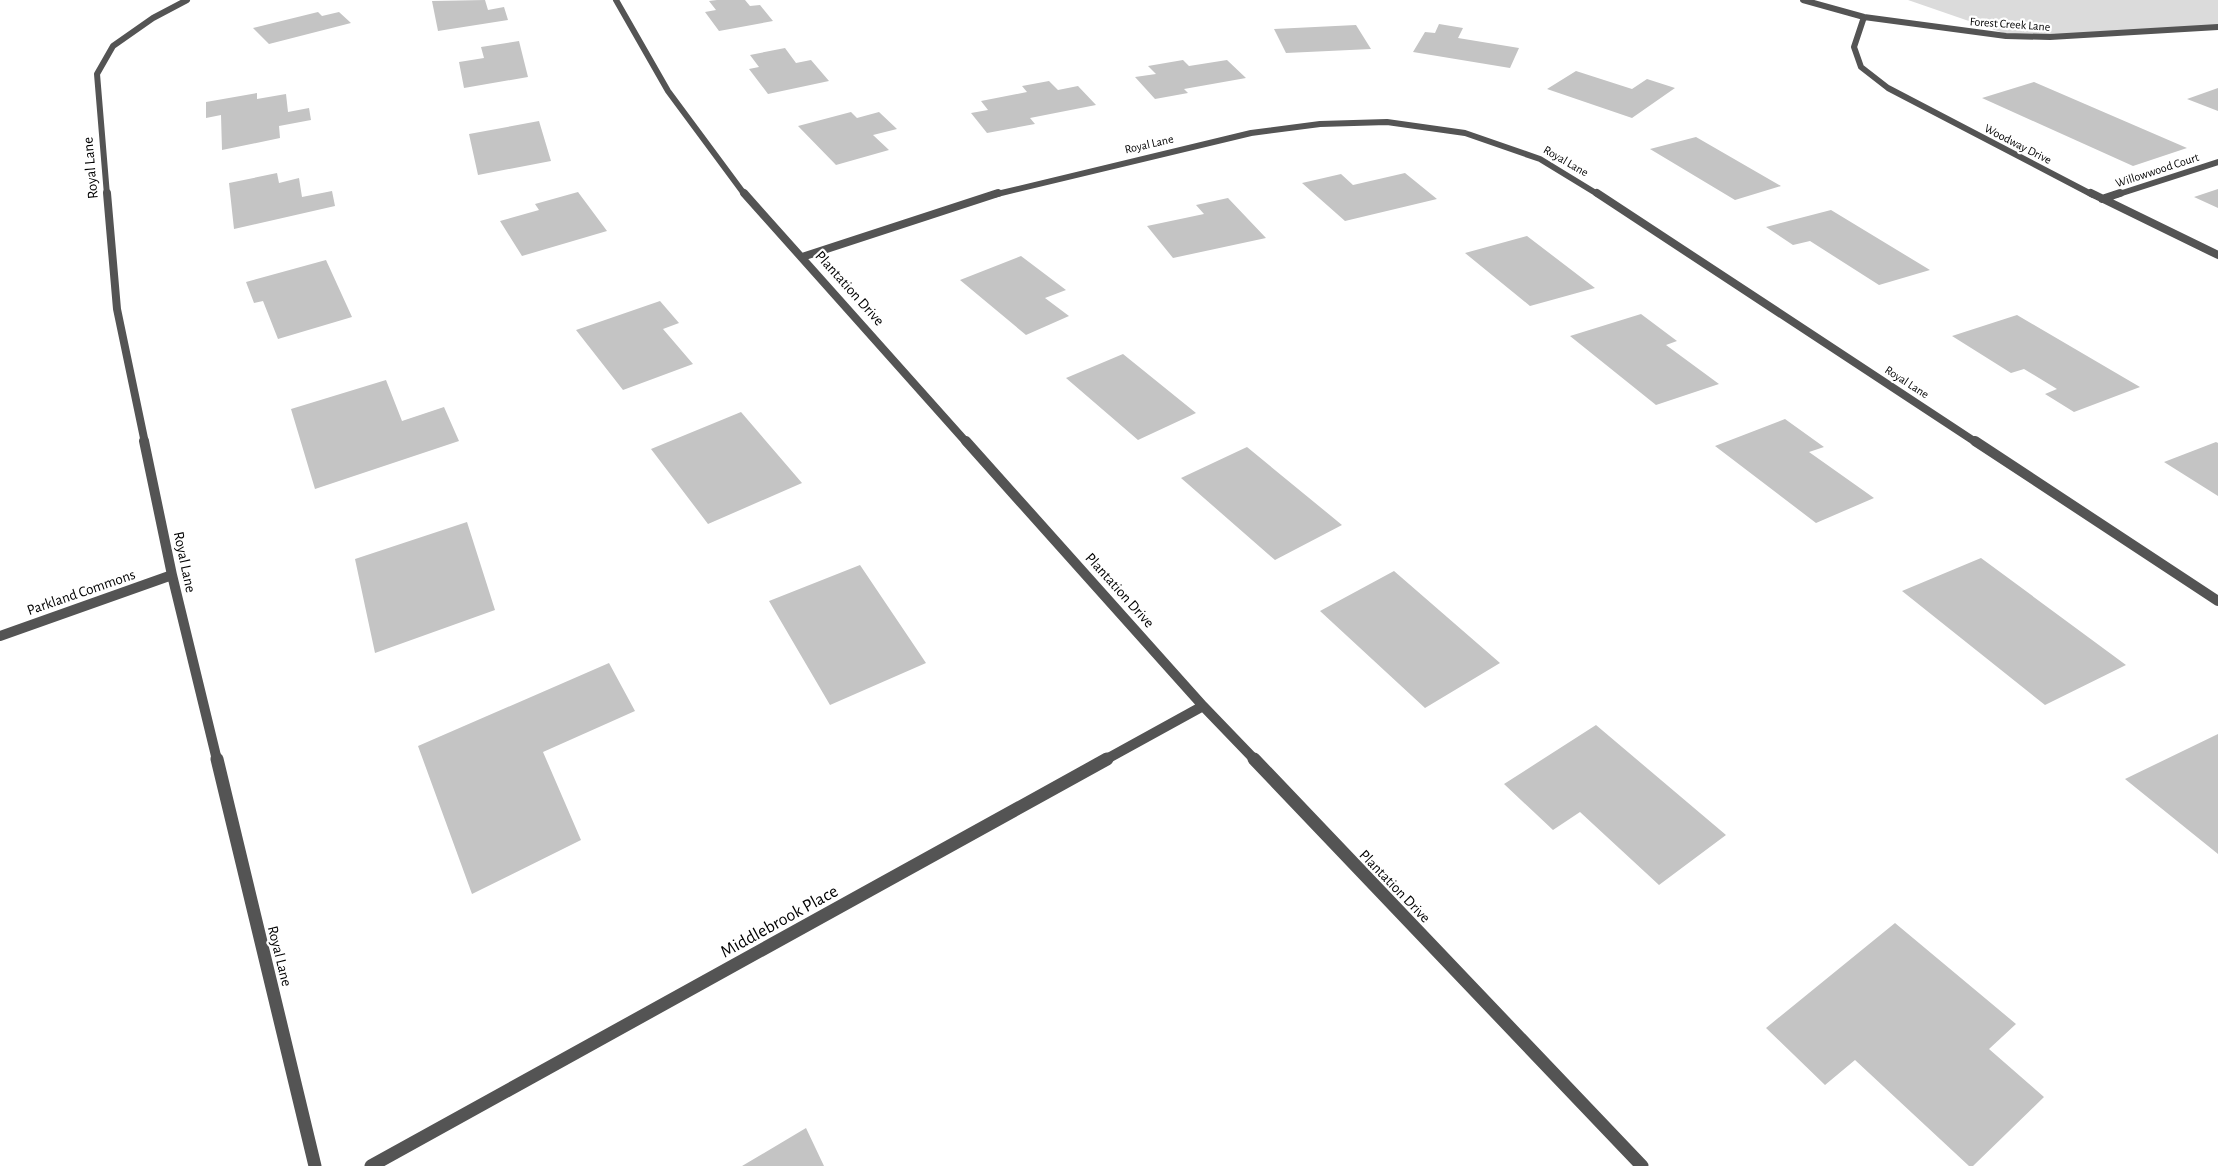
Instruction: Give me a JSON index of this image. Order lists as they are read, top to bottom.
{
  "streets": {
    "street": [
      "Forest Creek Lane",
      "Royal Lane",
      "Woodway Drive",
      "Willowwood Court",
      "Plantation Drive",
      "Parkland Commons",
      "Middlebrook Place"
    ]
  },
  "crossings": [
    ["Forest Creek Lane", "Woodway Drive"],
    ["Royal Lane", "Plantation Drive"],
    ["Royal Lane", "Parkland Commons"],
    ["Woodway Drive", "Willowwood Court"],
    ["Plantation Drive", "Middlebrook Place"]
  ]
}
